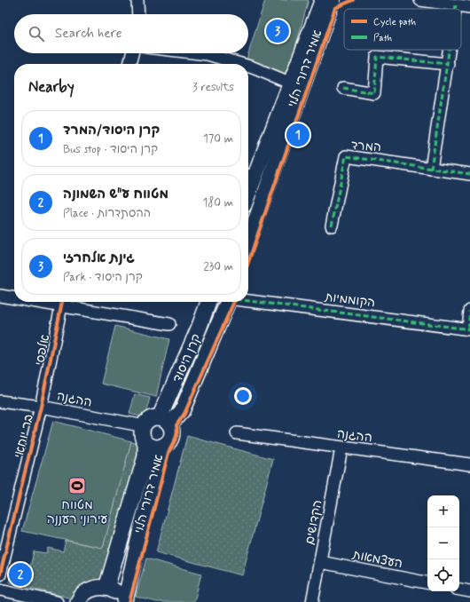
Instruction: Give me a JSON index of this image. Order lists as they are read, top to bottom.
{
  "streets": {
    "street": [
      "המרד",
      "הקוממיות",
      "אלפסי",
      "קרן היסוד",
      "ההגנה",
      "בר יוחאי",
      "הקדושים",
      "העצמאות"
    ],
    "cycle path": ["אמיר דרורי הלוי"]
  },
  "crossings": [
    ["אלפסי", "ההגנה"],
    ["אלפסי", "בר יוחאי"],
    ["קרן היסוד", "ההגנה"],
    ["ההגנה", "בר יוחאי"],
    ["ההגנה", "הקדושים"],
    ["הקדושים", "העצמאות"]
  ],
  "places": {
    "sports": ["מטווח עירוני רעננה"]
  },
  "legend": ["Cycle path", "Path"],
  "page": {
    "search": "Search here",
    "pins": ["3", "1", "2"],
    "heading": ["Nearby", "3 results"],
    "list": [
      {
        "mark": "1",
        "name": "קרן היסוד/המרד",
        "note": "Bus stop · קרן היסוד",
        "value": "170 m"
      },
      {
        "mark": "2",
        "name": "מטווח ע\"ש השמונה",
        "note": "Place · ההסתדרות",
        "value": "180 m"
      },
      {
        "mark": "3",
        "name": "גינת אלחרזי",
        "note": "Park · קרן היסוד",
        "value": "230 m"
      }
    ],
    "map_buttons": ["+", "−"]
  }
}
